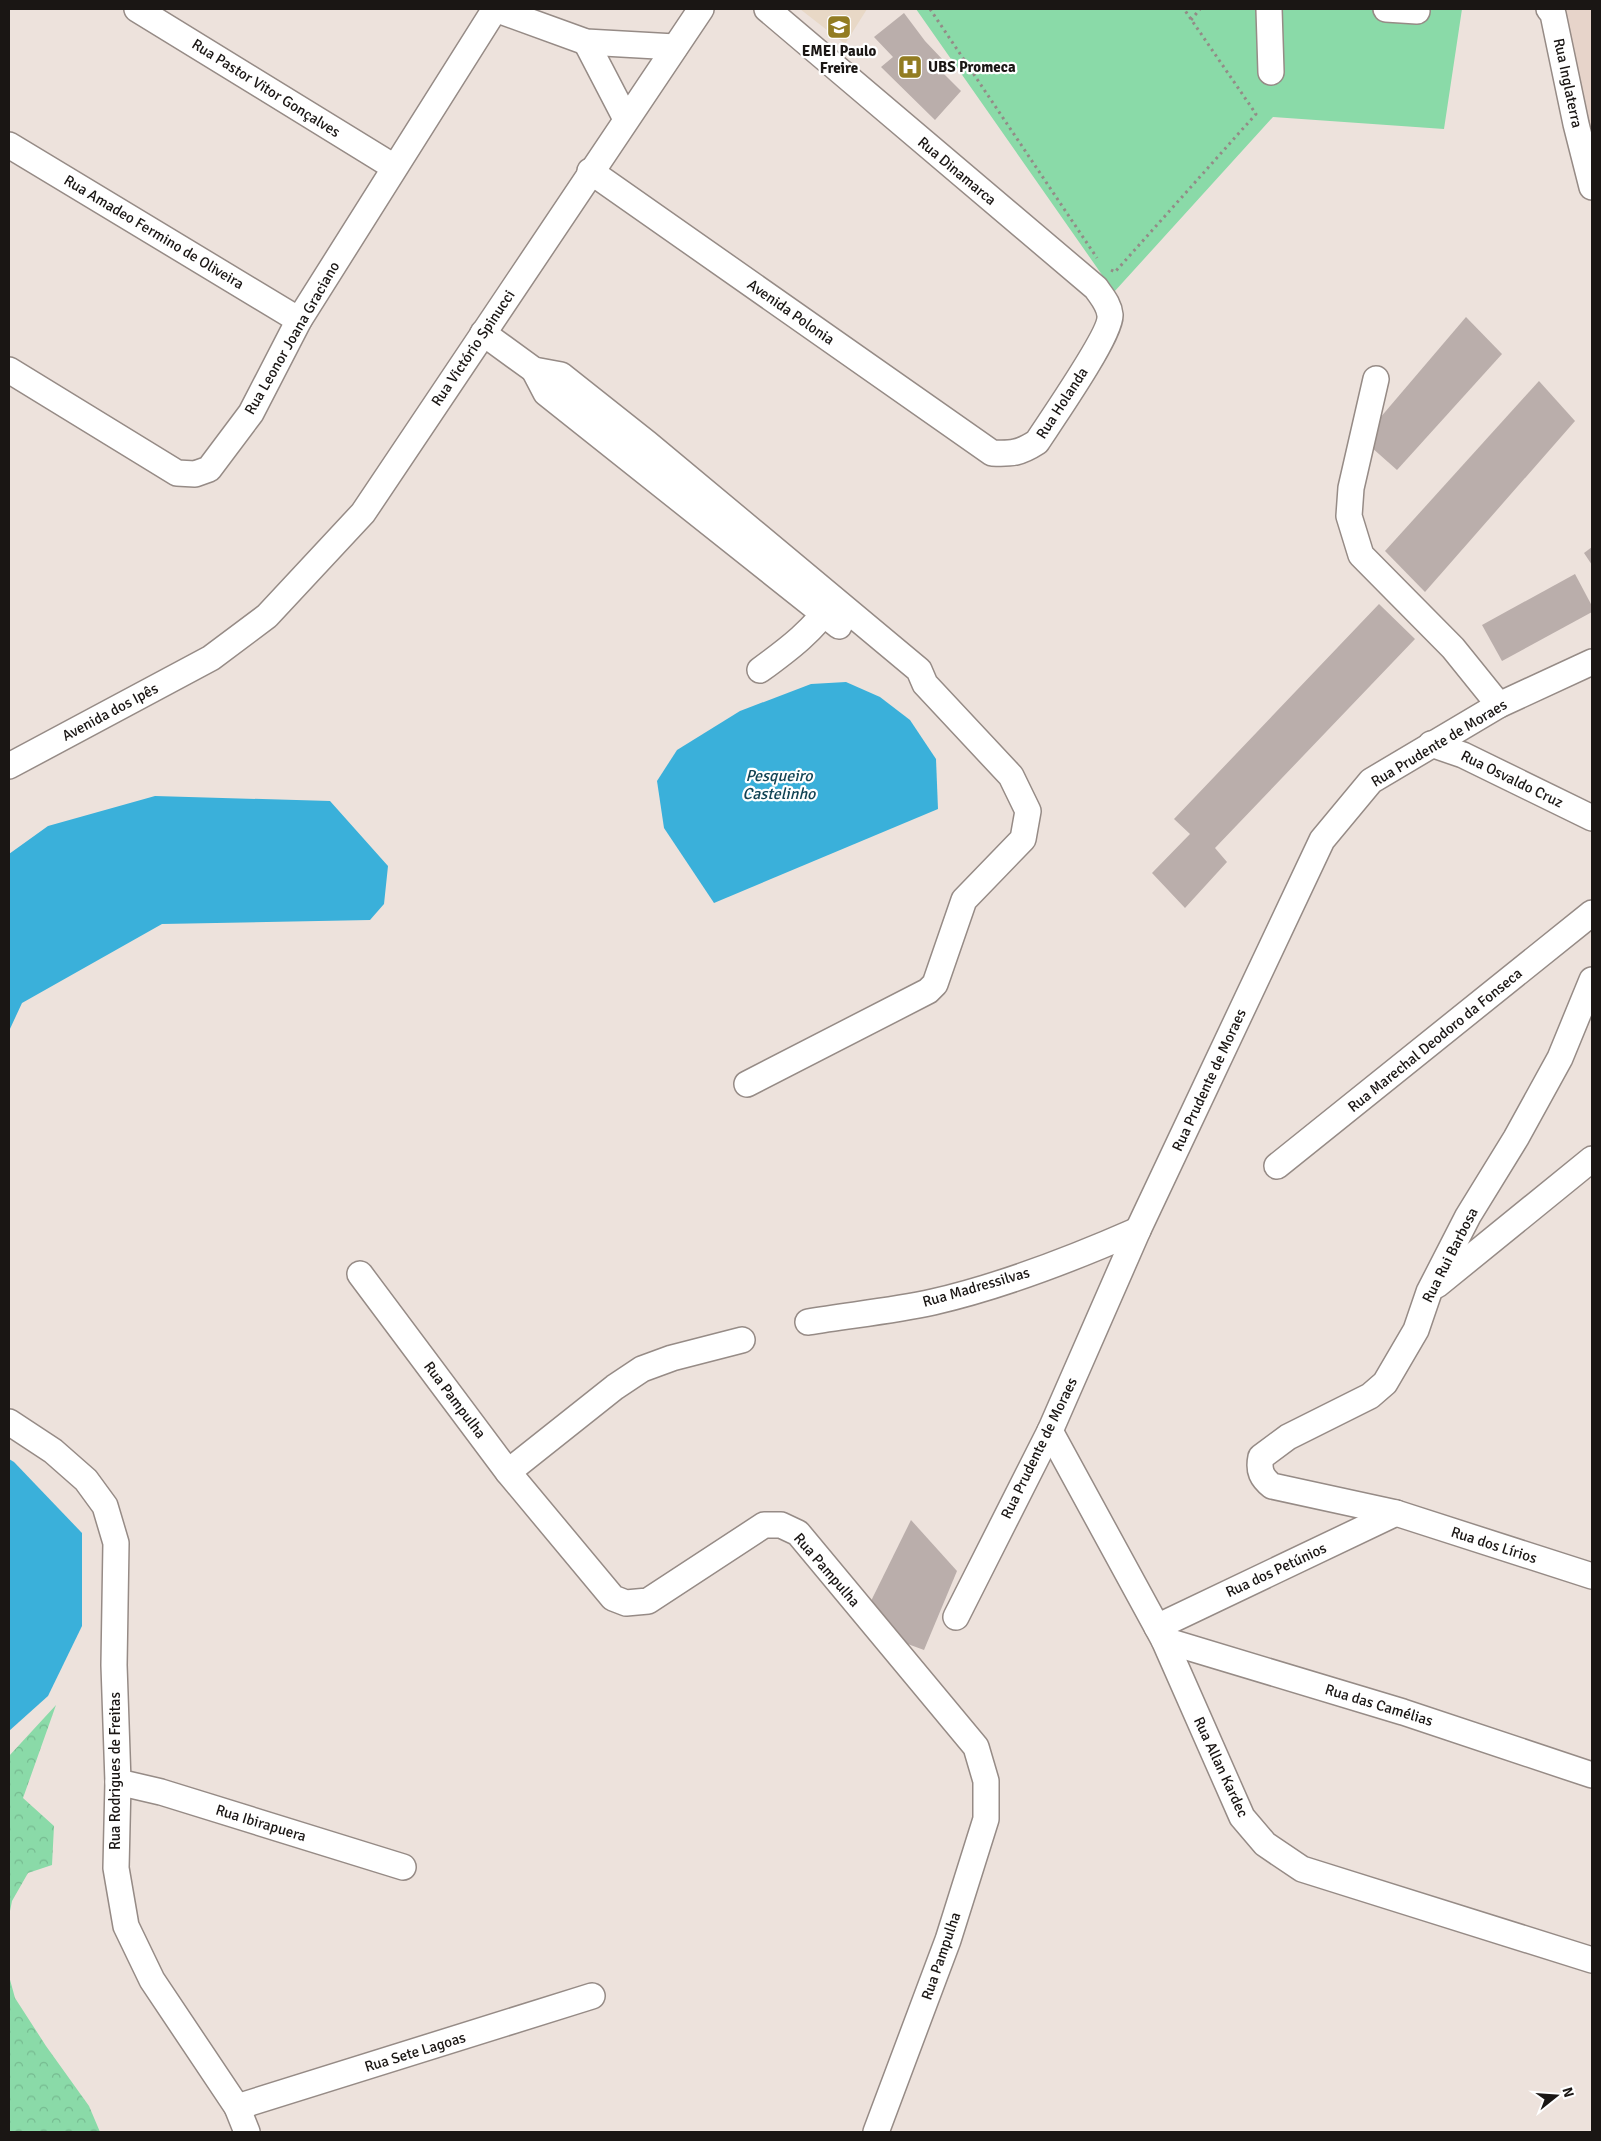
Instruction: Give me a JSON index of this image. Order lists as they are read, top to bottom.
{
  "streets": {
    "street": [
      "Rua Inglaterra",
      "Rua Pastor Vitor Gonçalves",
      "Rua Dinamarca",
      "Rua Amadeo Fermino de Oliveira",
      "Avenida Polonia",
      "Rua Leonor Joana Graciano",
      "Rua Victório Spinucci",
      "Rua Holanda",
      "Avenida dos Ipês",
      "Rua Prudente de Moraes",
      "Rua Osvaldo Cruz",
      "Rua Marechal Deodoro da Fonseca",
      "Rua Rui Barbosa",
      "Rua Madressilvas",
      "Rua Pampulha",
      "Rua dos Lírios",
      "Rua dos Petúnios",
      "Rua das Camélias",
      "Rua Allan Kardec",
      "Rua Rodrigues de Freitas",
      "Rua Ibirapuera",
      "Rua Sete Lagoas"
    ]
  },
  "crossings": [
    ["Rua Pastor Vitor Gonçalves", "Rua Leonor Joana Graciano"],
    ["Rua Dinamarca", "Rua Holanda"],
    ["Rua Amadeo Fermino de Oliveira", "Rua Leonor Joana Graciano"],
    ["Avenida Polonia", "Rua Victório Spinucci"],
    ["Avenida Polonia", "Rua Holanda"],
    ["Rua Victório Spinucci", "Avenida dos Ipês"],
    ["Rua Prudente de Moraes", "Rua Osvaldo Cruz"],
    ["Rua Prudente de Moraes", "Rua Madressilvas"],
    ["Rua Prudente de Moraes", "Rua Allan Kardec"],
    ["Rua Rui Barbosa", "Rua dos Lírios"],
    ["Rua Rui Barbosa", "Rua dos Petúnios"],
    ["Rua dos Lírios", "Rua dos Petúnios"],
    ["Rua dos Petúnios", "Rua das Camélias"],
    ["Rua dos Petúnios", "Rua Allan Kardec"],
    ["Rua das Camélias", "Rua Allan Kardec"],
    ["Rua Rodrigues de Freitas", "Rua Ibirapuera"],
    ["Rua Rodrigues de Freitas", "Rua Sete Lagoas"]
  ],
  "water": ["Pesqueiro Castelinho"],
  "places": {
    "school or university": ["EMEI Paulo Freire"],
    "hospital": ["UBS Promeca"]
  },
  "north": "right"
}
